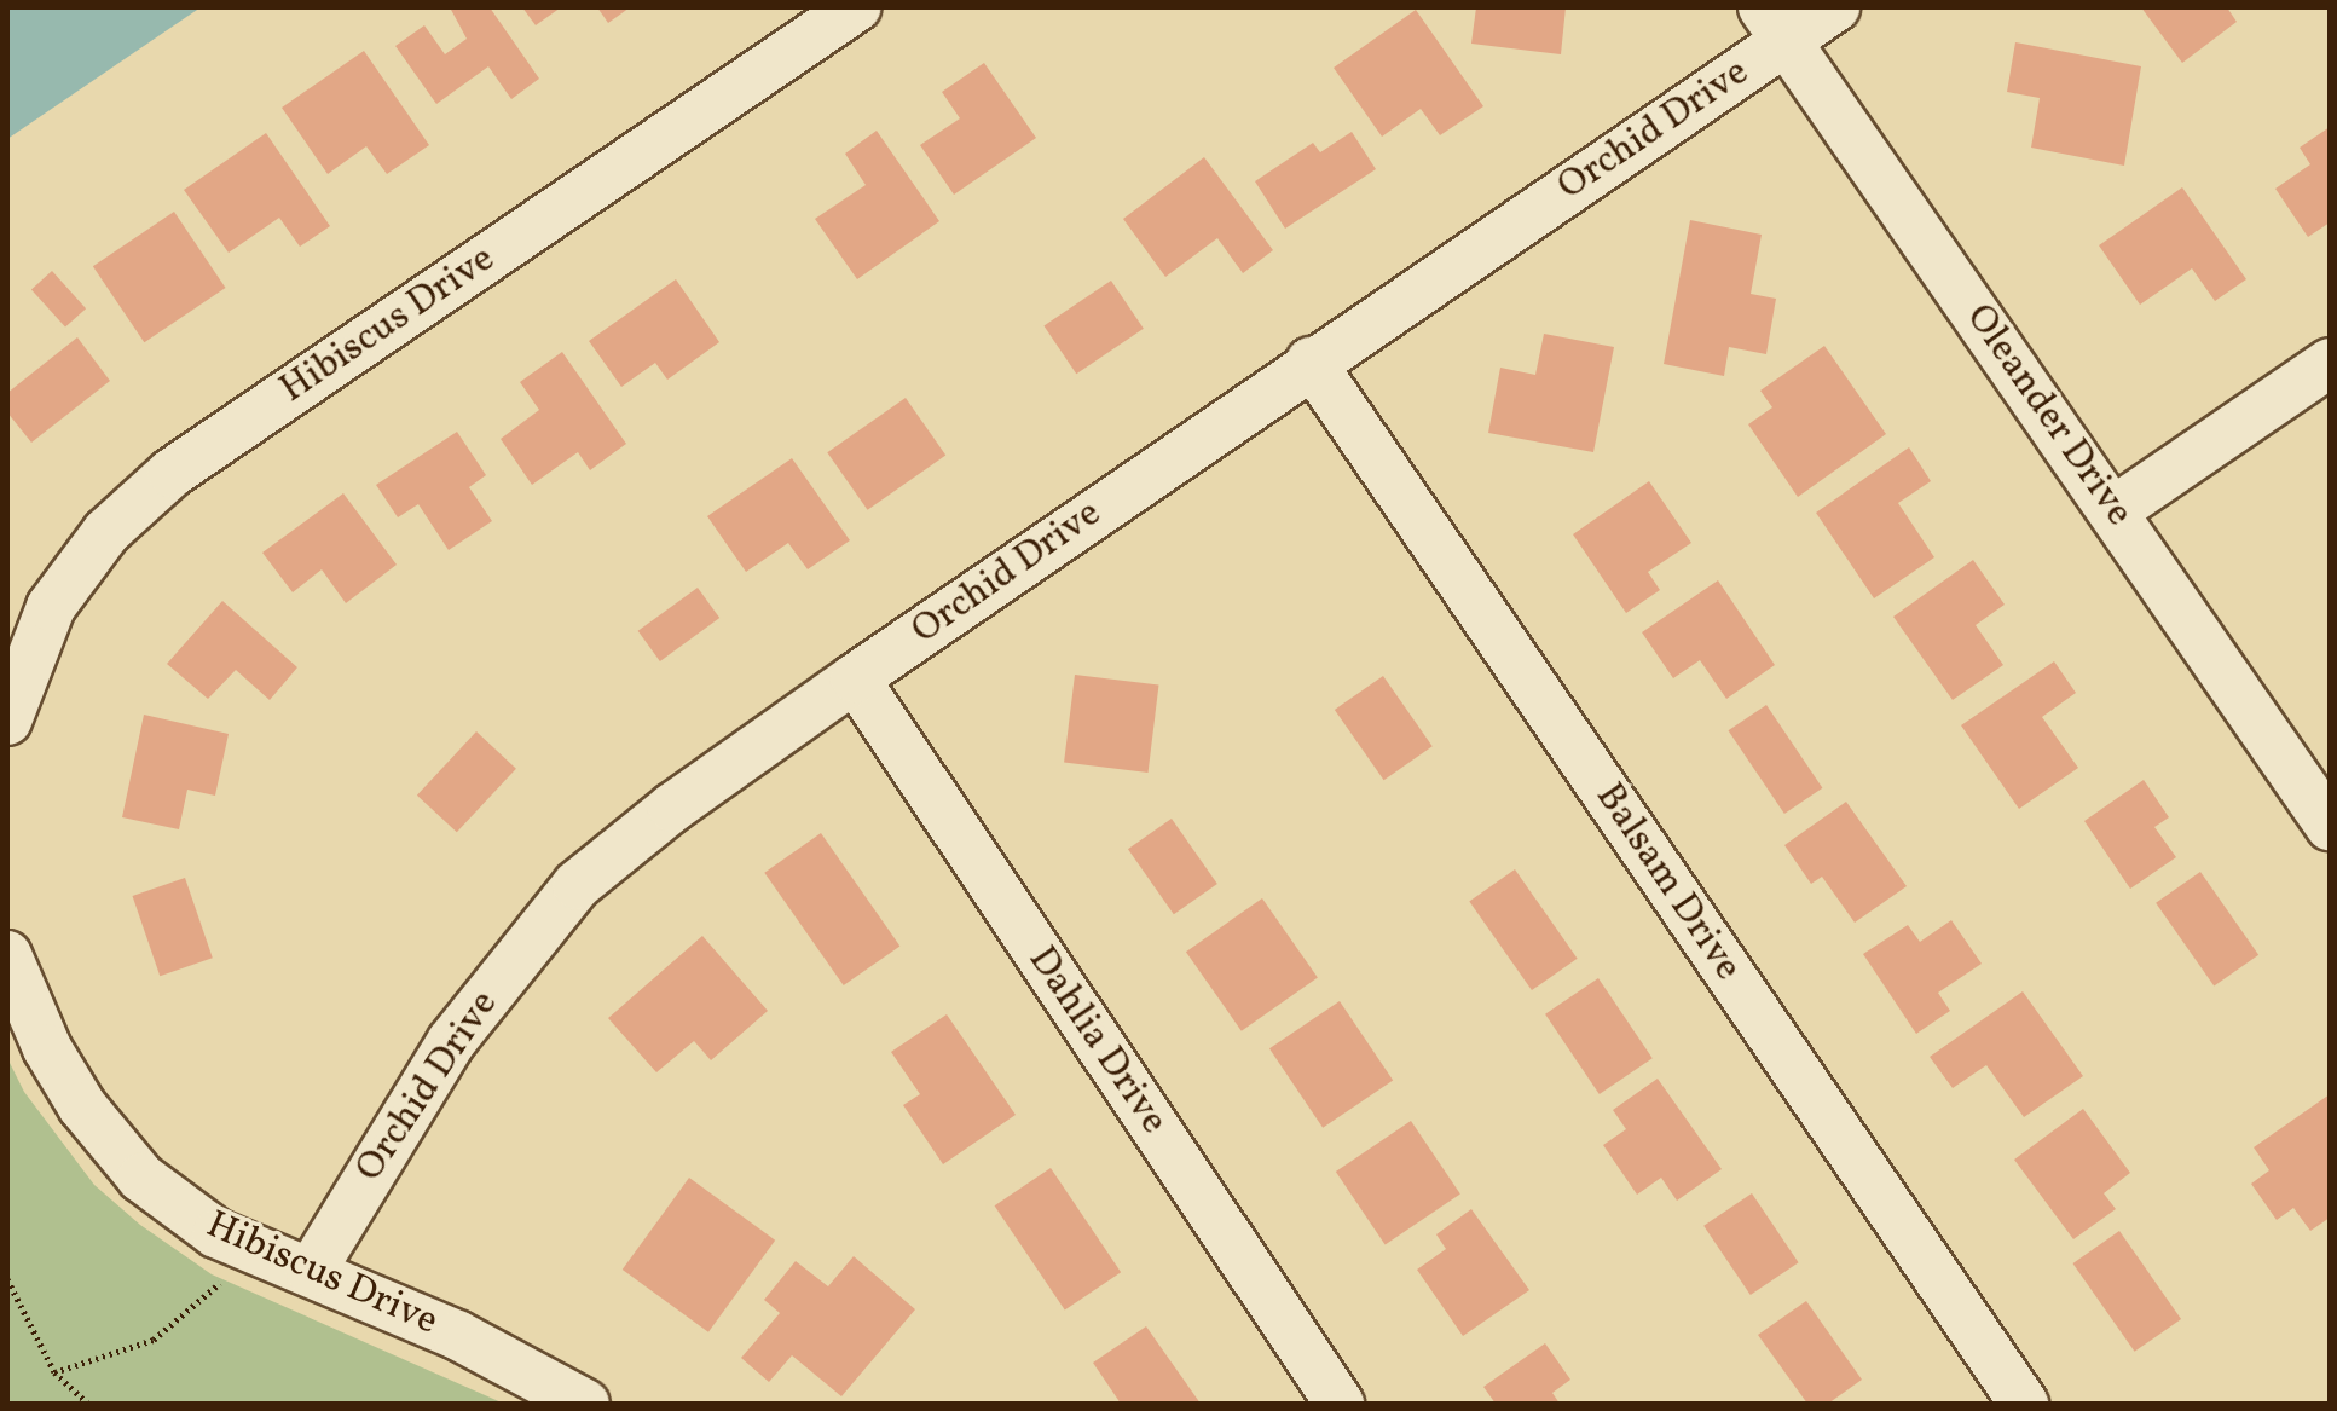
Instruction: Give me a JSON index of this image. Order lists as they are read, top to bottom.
{
  "streets": {
    "street": [
      "Orchid Drive",
      "Hibiscus Drive",
      "Oleander Drive",
      "Balsam Drive",
      "Dahlia Drive"
    ]
  },
  "crossings": [
    ["Orchid Drive", "Hibiscus Drive"],
    ["Orchid Drive", "Oleander Drive"],
    ["Orchid Drive", "Balsam Drive"],
    ["Orchid Drive", "Dahlia Drive"]
  ]
}
